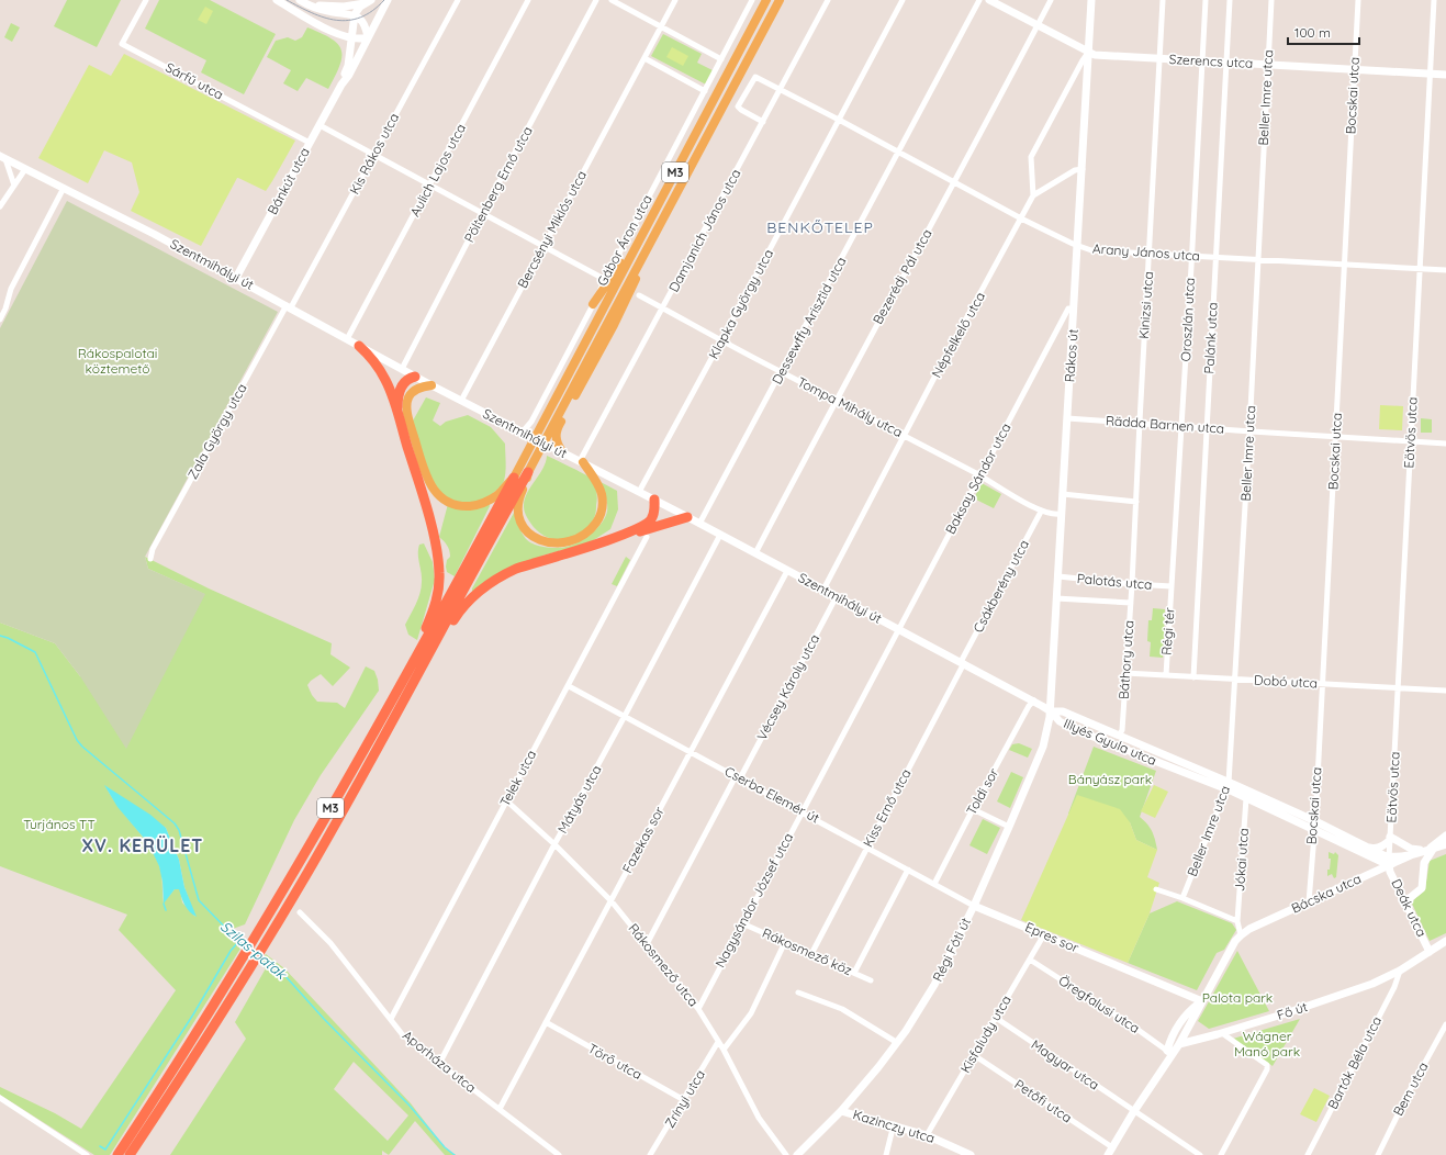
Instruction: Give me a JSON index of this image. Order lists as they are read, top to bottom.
{
  "streets": {
    "highway": ["M3"],
    "street": [
      "Szerencs utca",
      "Sárfű utca",
      "Bocskai utca",
      "Beller Imre utca",
      "Kis Rákos utca",
      "Aulich Lajos utca",
      "Bánkút utca",
      "Pöltenberg Ernő utca",
      "Bercsényi Miklós utca",
      "Damjanich János utca",
      "Gábor Áron utca",
      "Arany János utca",
      "Szentmihályi út",
      "Bezerédj Pál utca",
      "Klapka György utca",
      "Kinizsi utca",
      "Oroszlán utca",
      "Dessewffy Arisztid utca",
      "Népfelkelő utca",
      "Palánk utca",
      "Rákos út",
      "Tompa Mihály utca",
      "Rädda Barnen utca",
      "Zala György utca",
      "Eötvös utca",
      "Baksay Sándor utca",
      "Palotás utca",
      "Csákberény utca",
      "Régi tér",
      "Báthory utca",
      "Dobó utca",
      "Vécsey Károly utca",
      "Illyés Gyula utca",
      "Telek utca",
      "Toldi sor",
      "Cserba Elemér út",
      "Mátyás utca",
      "Kiss Ernő utca",
      "Fazekas sor",
      "Jókai utca",
      "Bácska utca",
      "Nagysándor József utca",
      "Deák utca",
      "Epres sor",
      "Régi Fóti út",
      "Rákosmező köz",
      "Rákosmező utca",
      "Öregfalusi utca",
      "Fő út",
      "Kisfaludy utca",
      "Aporháza utca",
      "Törő utca",
      "Bartók Béla utca",
      "Magyar utca",
      "Bem utca",
      "Zrínyi utca",
      "Petőfi utca",
      "Kazinczy utca"
    ]
  },
  "crossings": [
    ["Szerencs utca", "Bocskai utca"],
    ["Szerencs utca", "Beller Imre utca"],
    ["Szerencs utca", "Bezerédj Pál utca"],
    ["Szerencs utca", "Kinizsi utca"],
    ["Szerencs utca", "Oroszlán utca"],
    ["Szerencs utca", "Palánk utca"],
    ["Szerencs utca", "Rákos út"],
    ["Szerencs utca", "Eötvös utca"],
    ["Sárfű utca", "Bánkút utca"],
    ["Bocskai utca", "Arany János utca"],
    ["Bocskai utca", "Rädda Barnen utca"],
    ["Bocskai utca", "Dobó utca"],
    ["Bocskai utca", "Illyés Gyula utca"],
    ["Bocskai utca", "Bácska utca"],
    ["Beller Imre utca", "Arany János utca"],
    ["Beller Imre utca", "Rädda Barnen utca"],
    ["Beller Imre utca", "Dobó utca"],
    ["Beller Imre utca", "Illyés Gyula utca"],
    ["Kis Rákos utca", "Szentmihályi út"],
    ["Kis Rákos utca", "Zala György utca"],
    ["Aulich Lajos utca", "Szentmihályi út"],
    ["Bánkút utca", "Szentmihályi út"],
    ["Pöltenberg Ernő utca", "Szentmihályi út"],
    ["Bercsényi Miklós utca", "Szentmihályi út"],
    ["Damjanich János utca", "Arany János utca"],
    ["Damjanich János utca", "Szentmihályi út"],
    ["Damjanich János utca", "Tompa Mihály utca"],
    ["Gábor Áron utca", "Szentmihályi út"],
    ["Arany János utca", "Bezerédj Pál utca"],
    ["Arany János utca", "Klapka György utca"],
    ["Arany János utca", "Kinizsi utca"],
    ["Arany János utca", "Oroszlán utca"],
    ["Arany János utca", "Dessewffy Arisztid utca"],
    ["Arany János utca", "Népfelkelő utca"],
    ["Arany János utca", "Palánk utca"],
    ["Arany János utca", "Rákos út"],
    ["Arany János utca", "Eötvös utca"],
    ["Szentmihályi út", "Bezerédj Pál utca"],
    ["Szentmihályi út", "Klapka György utca"],
    ["Szentmihályi út", "Dessewffy Arisztid utca"],
    ["Szentmihályi út", "Népfelkelő utca"],
    ["Szentmihályi út", "Rákos út"],
    ["Szentmihályi út", "Zala György utca"],
    ["Szentmihályi út", "Baksay Sándor utca"],
    ["Szentmihályi út", "Csákberény utca"],
    ["Szentmihályi út", "Vécsey Károly utca"],
    ["Szentmihályi út", "Illyés Gyula utca"],
    ["Szentmihályi út", "Toldi sor"],
    ["Szentmihályi út", "Mátyás utca"],
    ["Szentmihályi út", "Kiss Ernő utca"],
    ["Szentmihályi út", "Fazekas sor"],
    ["Szentmihályi út", "Nagysándor József utca"],
    ["Szentmihályi út", "Régi Fóti út"],
    ["Bezerédj Pál utca", "Tompa Mihály utca"],
    ["Klapka György utca", "Tompa Mihály utca"],
    ["Kinizsi utca", "Rädda Barnen utca"],
    ["Kinizsi utca", "Palotás utca"],
    ["Kinizsi utca", "Báthory utca"],
    ["Oroszlán utca", "Rädda Barnen utca"],
    ["Oroszlán utca", "Palotás utca"],
    ["Oroszlán utca", "Régi tér"],
    ["Dessewffy Arisztid utca", "Tompa Mihály utca"],
    ["Népfelkelő utca", "Tompa Mihály utca"],
    ["Palánk utca", "Rädda Barnen utca"],
    ["Palánk utca", "Dobó utca"],
    ["Rákos út", "Tompa Mihály utca"],
    ["Rákos út", "Rädda Barnen utca"],
    ["Rákos út", "Baksay Sándor utca"],
    ["Rákos út", "Palotás utca"],
    ["Rákos út", "Illyés Gyula utca"],
    ["Rákos út", "Régi Fóti út"],
    ["Tompa Mihály utca", "Baksay Sándor utca"],
    ["Tompa Mihály utca", "Csákberény utca"],
    ["Rädda Barnen utca", "Eötvös utca"],
    ["Eötvös utca", "Dobó utca"],
    ["Eötvös utca", "Illyés Gyula utca"],
    ["Eötvös utca", "Bácska utca"],
    ["Eötvös utca", "Deák utca"],
    ["Baksay Sándor utca", "Nagysándor József utca"],
    ["Palotás utca", "Régi tér"],
    ["Palotás utca", "Báthory utca"],
    ["Csákberény utca", "Kiss Ernő utca"],
    ["Régi tér", "Dobó utca"],
    ["Báthory utca", "Dobó utca"],
    ["Báthory utca", "Illyés Gyula utca"],
    ["Vécsey Károly utca", "Cserba Elemér út"],
    ["Vécsey Károly utca", "Rákosmező utca"],
    ["Illyés Gyula utca", "Jókai utca"],
    ["Illyés Gyula utca", "Bácska utca"],
    ["Illyés Gyula utca", "Deák utca"],
    ["Illyés Gyula utca", "Régi Fóti út"],
    ["Telek utca", "Cserba Elemér út"],
    ["Telek utca", "Rákosmező utca"],
    ["Telek utca", "Aporháza utca"],
    ["Toldi sor", "Cserba Elemér út"],
    ["Cserba Elemér út", "Mátyás utca"],
    ["Cserba Elemér út", "Kiss Ernő utca"],
    ["Cserba Elemér út", "Fazekas sor"],
    ["Cserba Elemér út", "Nagysándor József utca"],
    ["Cserba Elemér út", "Epres sor"],
    ["Cserba Elemér út", "Régi Fóti út"],
    ["Mátyás utca", "Rákosmező utca"],
    ["Mátyás utca", "Aporháza utca"],
    ["Kiss Ernő utca", "Rákosmező köz"],
    ["Fazekas sor", "Rákosmező utca"],
    ["Fazekas sor", "Aporháza utca"],
    ["Fazekas sor", "Törő utca"],
    ["Jókai utca", "Bácska utca"],
    ["Bácska utca", "Deák utca"],
    ["Nagysándor József utca", "Rákosmező köz"],
    ["Nagysándor József utca", "Rákosmező utca"],
    ["Deák utca", "Fő út"],
    ["Epres sor", "Régi Fóti út"],
    ["Epres sor", "Kisfaludy utca"],
    ["Régi Fóti út", "Kazinczy utca"],
    ["Rákosmező utca", "Zrínyi utca"],
    ["Öregfalusi utca", "Kisfaludy utca"],
    ["Fő út", "Bartók Béla utca"],
    ["Kisfaludy utca", "Magyar utca"],
    ["Kisfaludy utca", "Petőfi utca"],
    ["Kisfaludy utca", "Kazinczy utca"],
    ["Törő utca", "Zrínyi utca"]
  ],
  "districts": ["BENKŐTELEP", "XV. KERÜLET"],
  "water": ["Szilas-patak"],
  "parks": [
    "Rákospalotai köztemető",
    "Bányász park",
    "Turjános TT",
    "Palota park",
    "Wágner Manó park"
  ],
  "scale_bar": "100 m"
}
